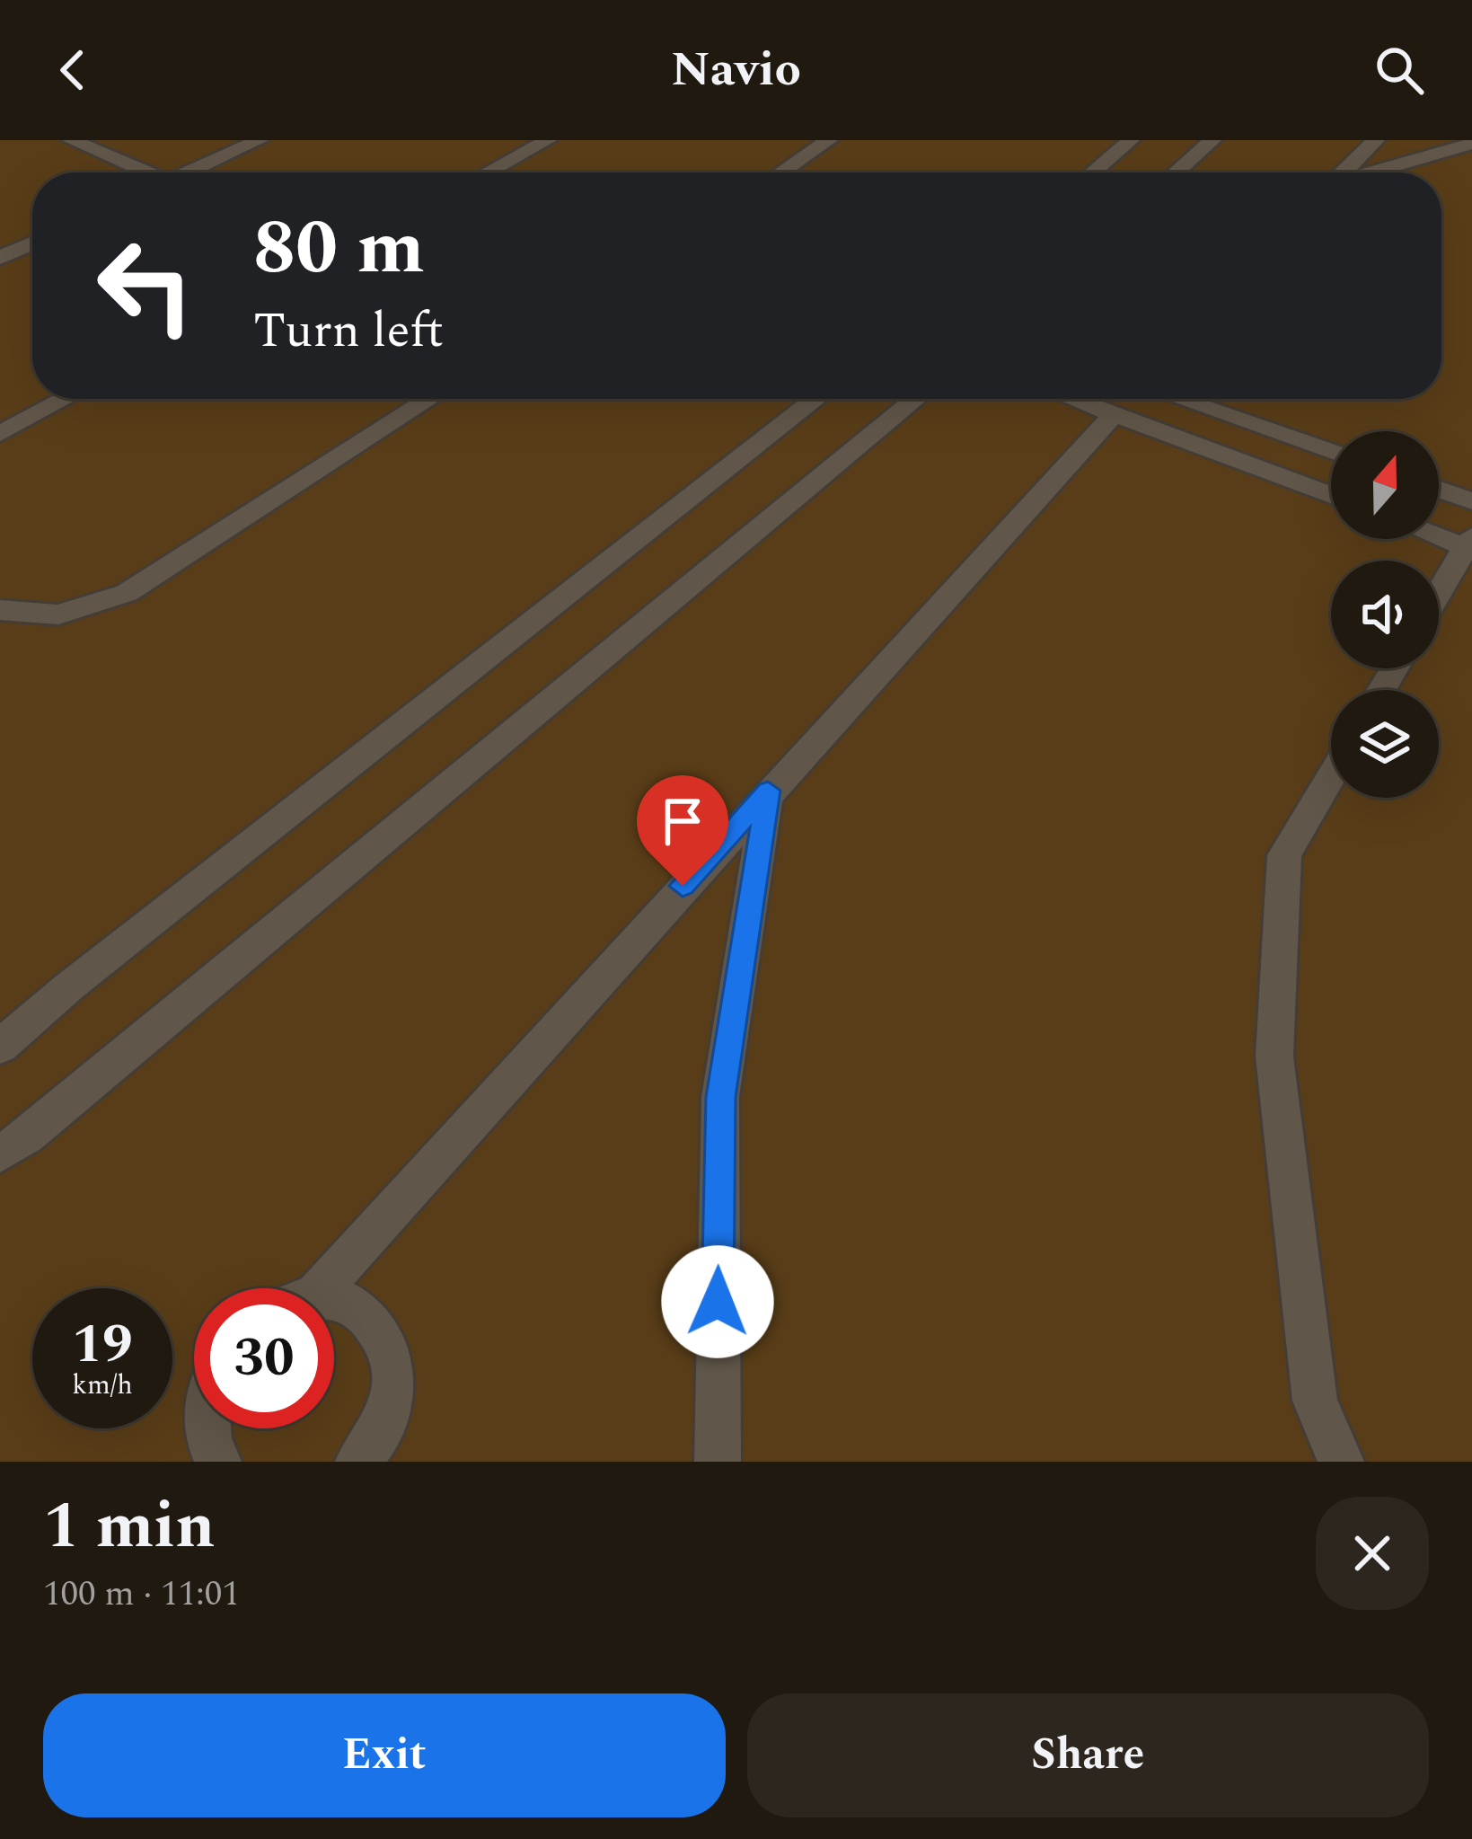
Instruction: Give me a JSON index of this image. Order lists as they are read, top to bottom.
{
  "north": "top",
  "page": {
    "header": "Navio",
    "turn": ["80 m", "Turn left"],
    "speed": "19 km/h",
    "limit": "30",
    "heading": ["1 min", "100 m · 11:01"],
    "buttons": ["Exit", "Share"]
  }
}
